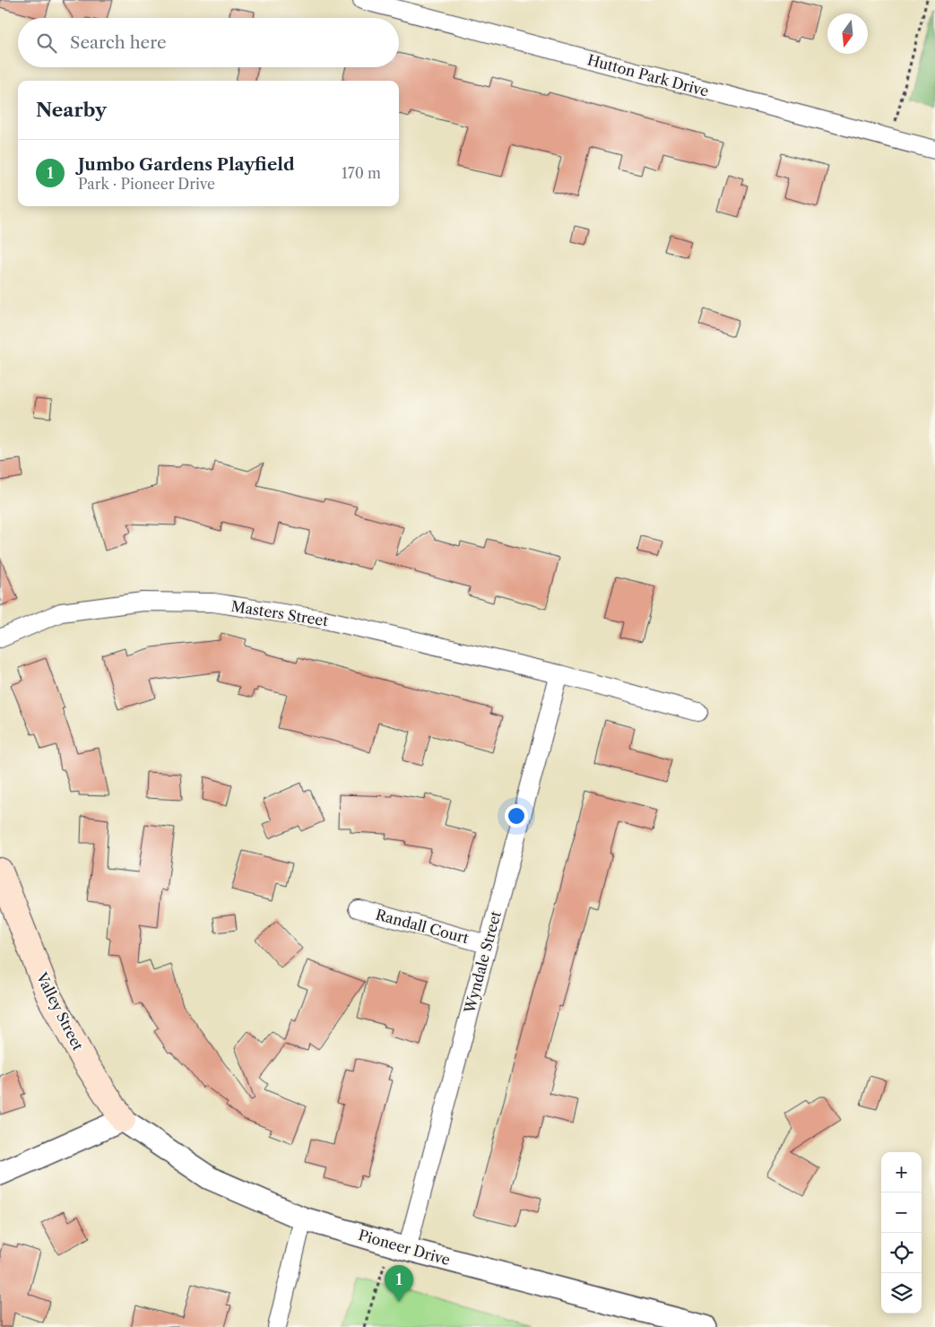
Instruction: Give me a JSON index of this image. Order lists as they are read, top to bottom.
{
  "streets": {
    "main road": ["Valley Street"],
    "street": [
      "Hutton Park Drive",
      "Masters Street",
      "Randall Court",
      "Wyndale Street",
      "Pioneer Drive"
    ]
  },
  "crossings": [
    ["Masters Street", "Wyndale Street"],
    ["Randall Court", "Wyndale Street"],
    ["Wyndale Street", "Pioneer Drive"],
    ["Valley Street", "Pioneer Drive"]
  ],
  "north": "bottom",
  "page": {
    "search": "Search here",
    "heading": "Nearby",
    "list": [
      {
        "mark": "1",
        "name": "Jumbo Gardens Playfield",
        "note": "Park · Pioneer Drive",
        "value": "170 m"
      }
    ],
    "map_buttons": ["+", "−"],
    "pins": "1"
  }
}
